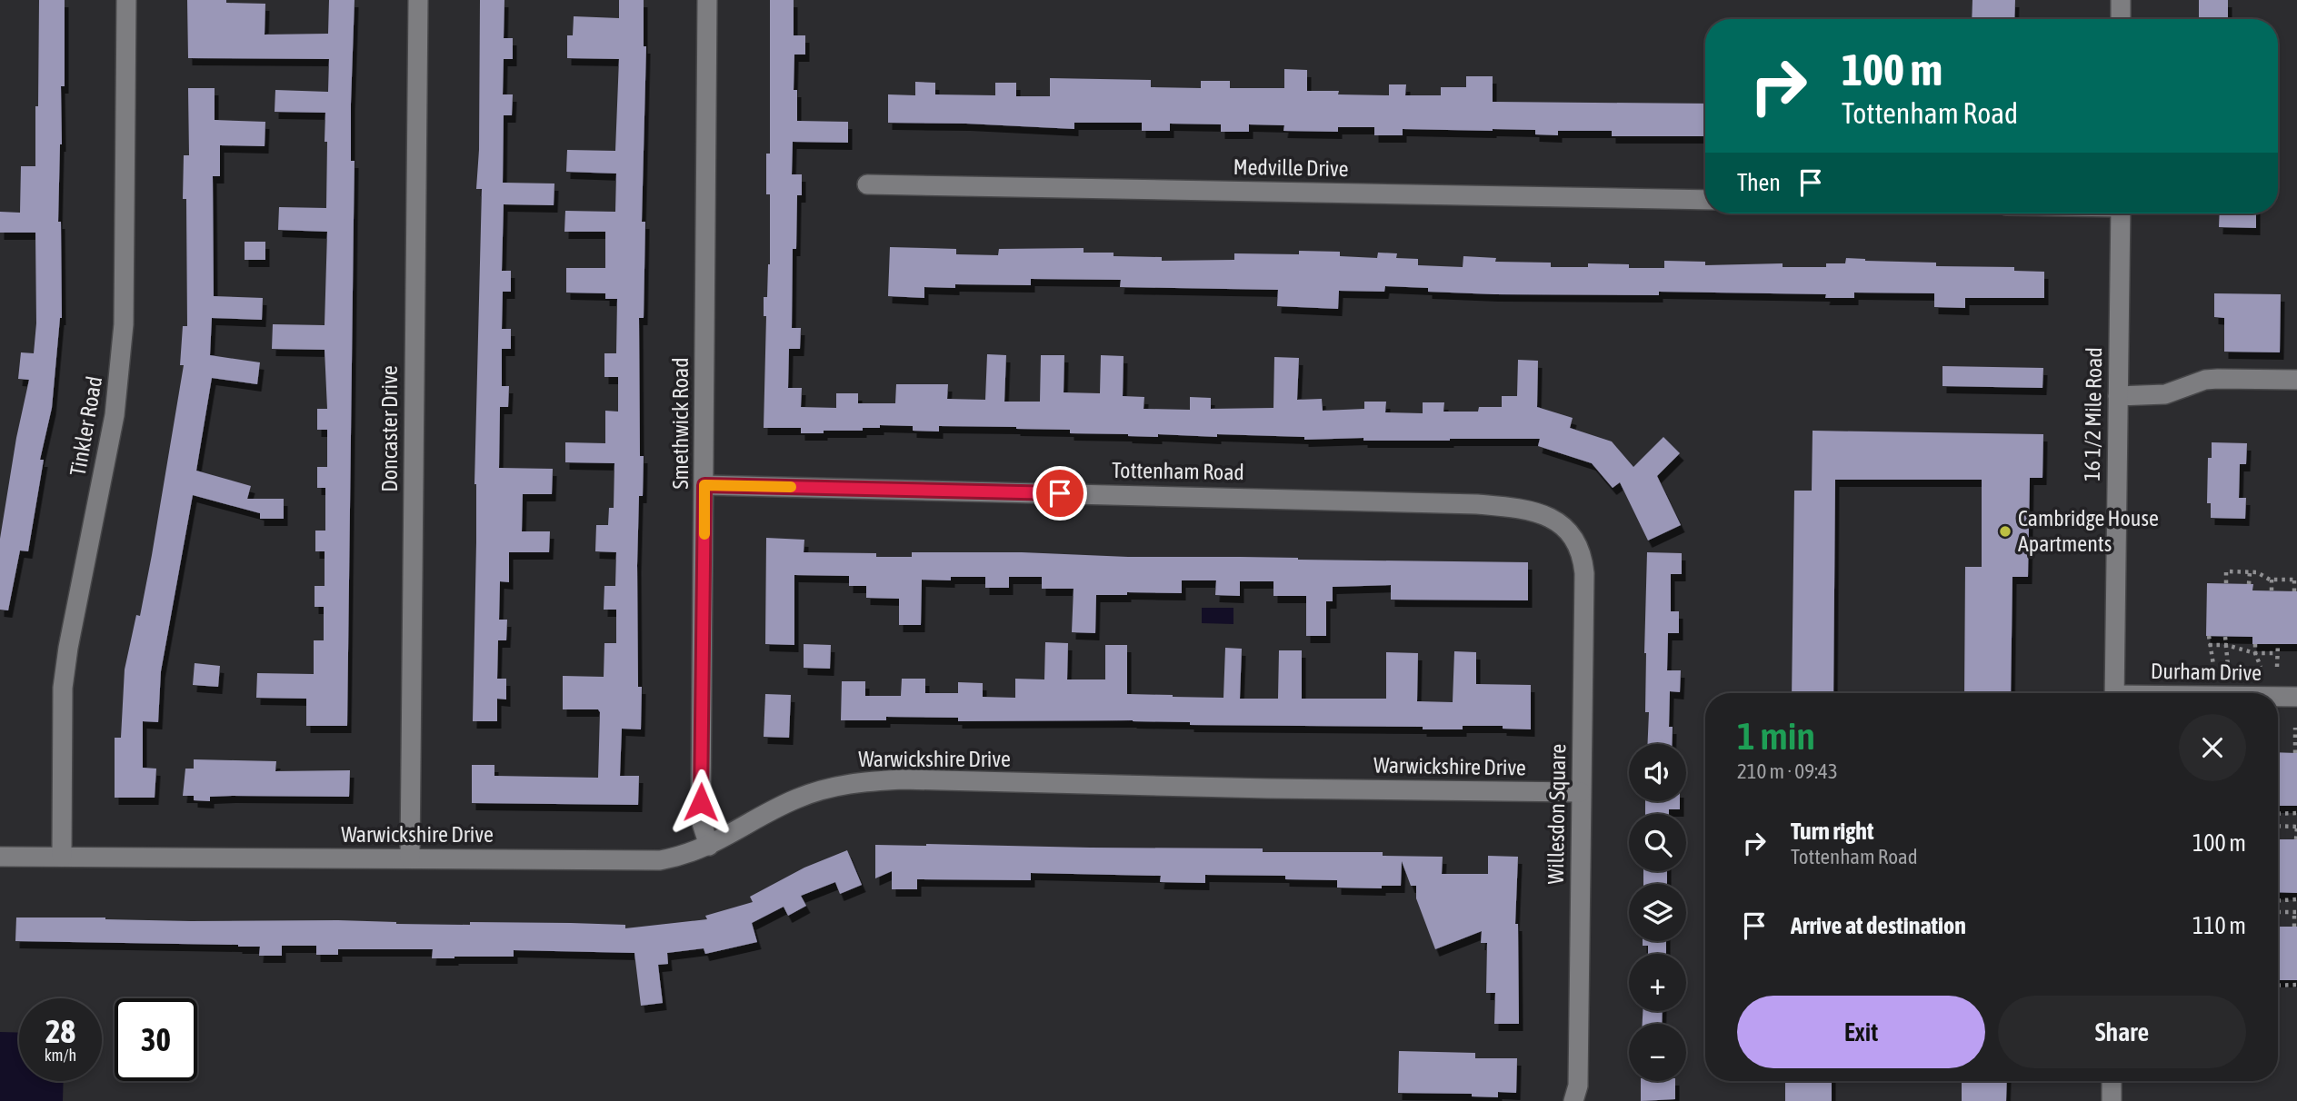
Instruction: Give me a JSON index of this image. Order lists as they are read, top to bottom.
{
  "streets": {
    "street": [
      "Medville Drive",
      "16 1/2 Mile Road",
      "Smethwick Road",
      "Tinkler Road",
      "Doncaster Drive",
      "Tottenham Road",
      "Durham Drive",
      "Warwickshire Drive",
      "Willesdon Square"
    ]
  },
  "crossings": [
    ["Smethwick Road", "Tottenham Road"],
    ["Smethwick Road", "Warwickshire Drive"],
    ["Tinkler Road", "Warwickshire Drive"],
    ["Doncaster Drive", "Warwickshire Drive"],
    ["Tottenham Road", "Willesdon Square"],
    ["Warwickshire Drive", "Willesdon Square"]
  ],
  "places": ["Cambridge House Apartments"],
  "page": {
    "turn": ["100 m", "Tottenham Road"],
    "then": "Then",
    "heading": ["1 min", "210 m · 09:43"],
    "map_buttons": ["+", "−"],
    "list": [
      {
        "name": "Turn right",
        "note": "Tottenham Road",
        "value": "100 m"
      },
      {
        "name": "Arrive at destination",
        "value": "110 m"
      }
    ],
    "buttons": ["Exit", "Share"],
    "speed": "28 km/h",
    "limit": "30"
  }
}
